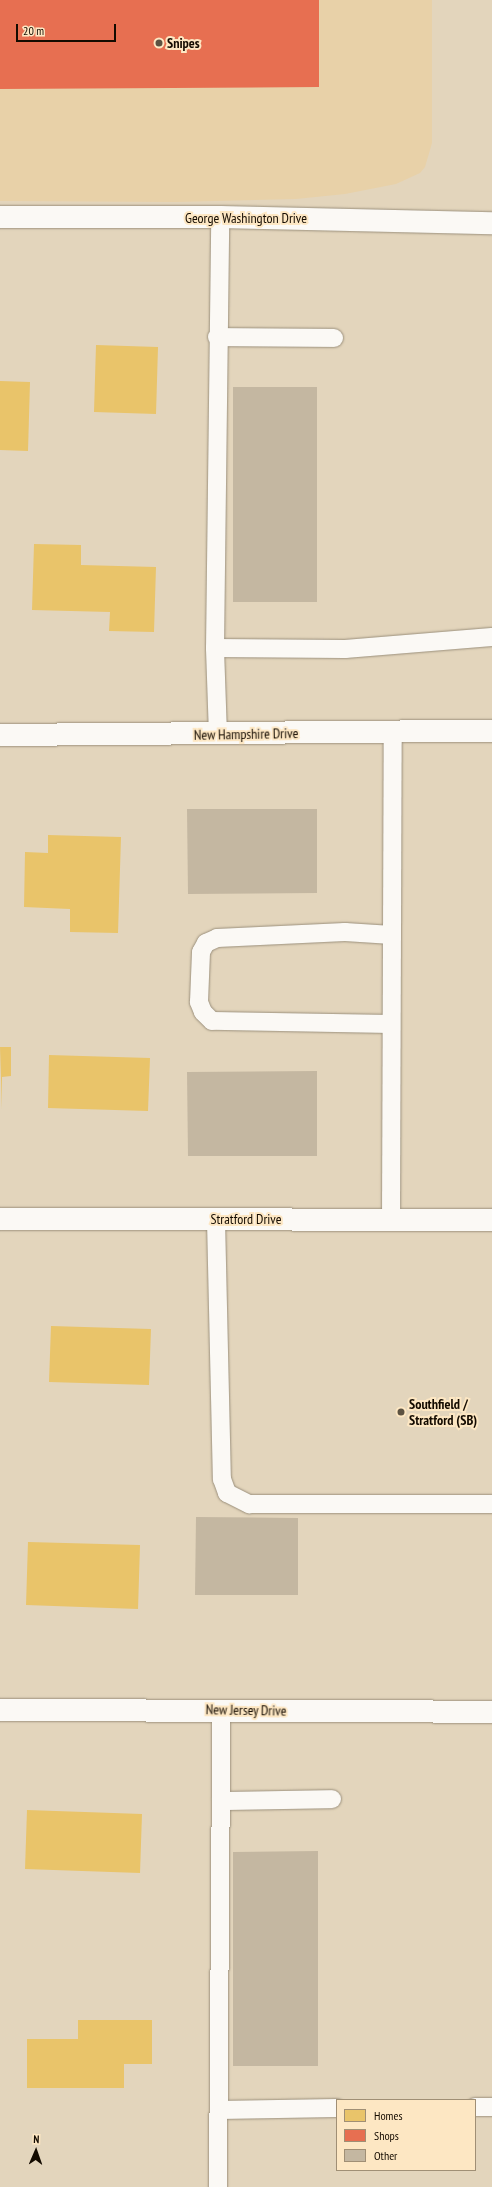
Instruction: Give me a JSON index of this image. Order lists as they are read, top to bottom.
{
  "streets": {
    "street": [
      "George Washington Drive",
      "New Hampshire Drive",
      "Stratford Drive",
      "New Jersey Drive"
    ]
  },
  "places": ["Snipes", "Southfield / Stratford (SB)"],
  "legend": ["Homes", "Shops", "Other"],
  "scale_bar": "20 m",
  "north": "top"
}
